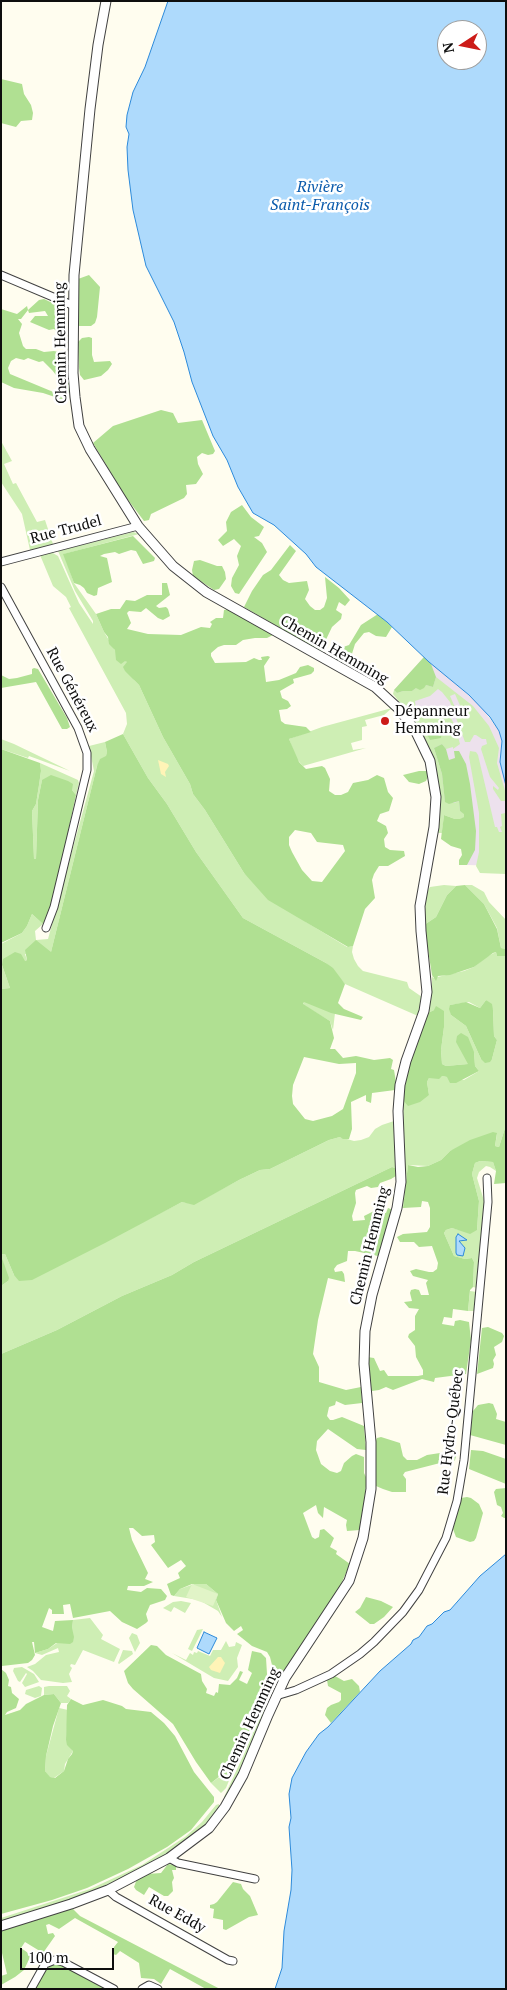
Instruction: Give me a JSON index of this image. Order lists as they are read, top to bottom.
{
  "streets": {
    "street": [
      "Chemin Hemming",
      "Rue Trudel",
      "Rue Généreux",
      "Rue Hydro-Québec",
      "Rue Eddy"
    ]
  },
  "crossings": [
    ["Chemin Hemming", "Rue Trudel"],
    ["Chemin Hemming", "Rue Hydro-Québec"],
    ["Chemin Hemming", "Rue Eddy"]
  ],
  "water": ["Rivière Saint-François"],
  "places": ["Dépanneur Hemming"],
  "scale_bar": "100 m",
  "north": "left"
}
